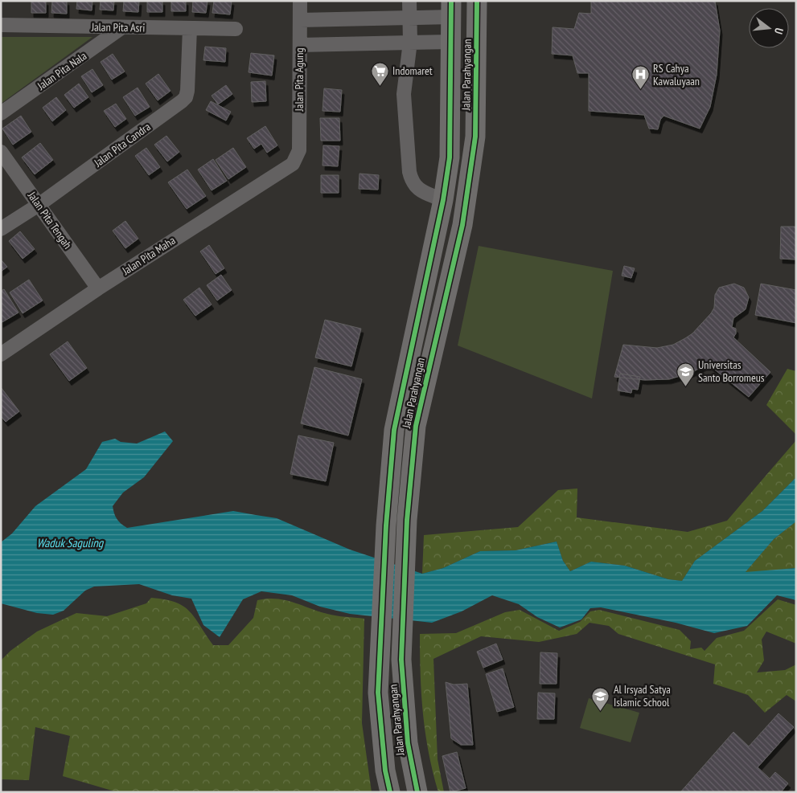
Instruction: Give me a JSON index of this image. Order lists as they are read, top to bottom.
{
  "streets": {
    "main road": ["Jalan Parahyangan"],
    "street": [
      "Jalan Pita Asri",
      "Jalan Pita Nala",
      "Jalan Pita Agung",
      "Jalan Pita Candra",
      "Jalan Pita Tengah",
      "Jalan Pita Maha"
    ]
  },
  "crossings": [
    ["Jalan Pita Asri", "Jalan Pita Nala"],
    ["Jalan Pita Asri", "Jalan Pita Candra"],
    ["Jalan Pita Agung", "Jalan Pita Maha"],
    ["Jalan Pita Candra", "Jalan Pita Tengah"],
    ["Jalan Pita Tengah", "Jalan Pita Maha"]
  ],
  "water": ["Waduk Saguling"],
  "places": {
    "supermarket": ["Indomaret"],
    "hospital": ["RS Cahya Kawaluyaan"],
    "school or university": ["Universitas Santo Borromeus", "Al Irsyad Satya Islamic School"]
  },
  "north": "right"
}
